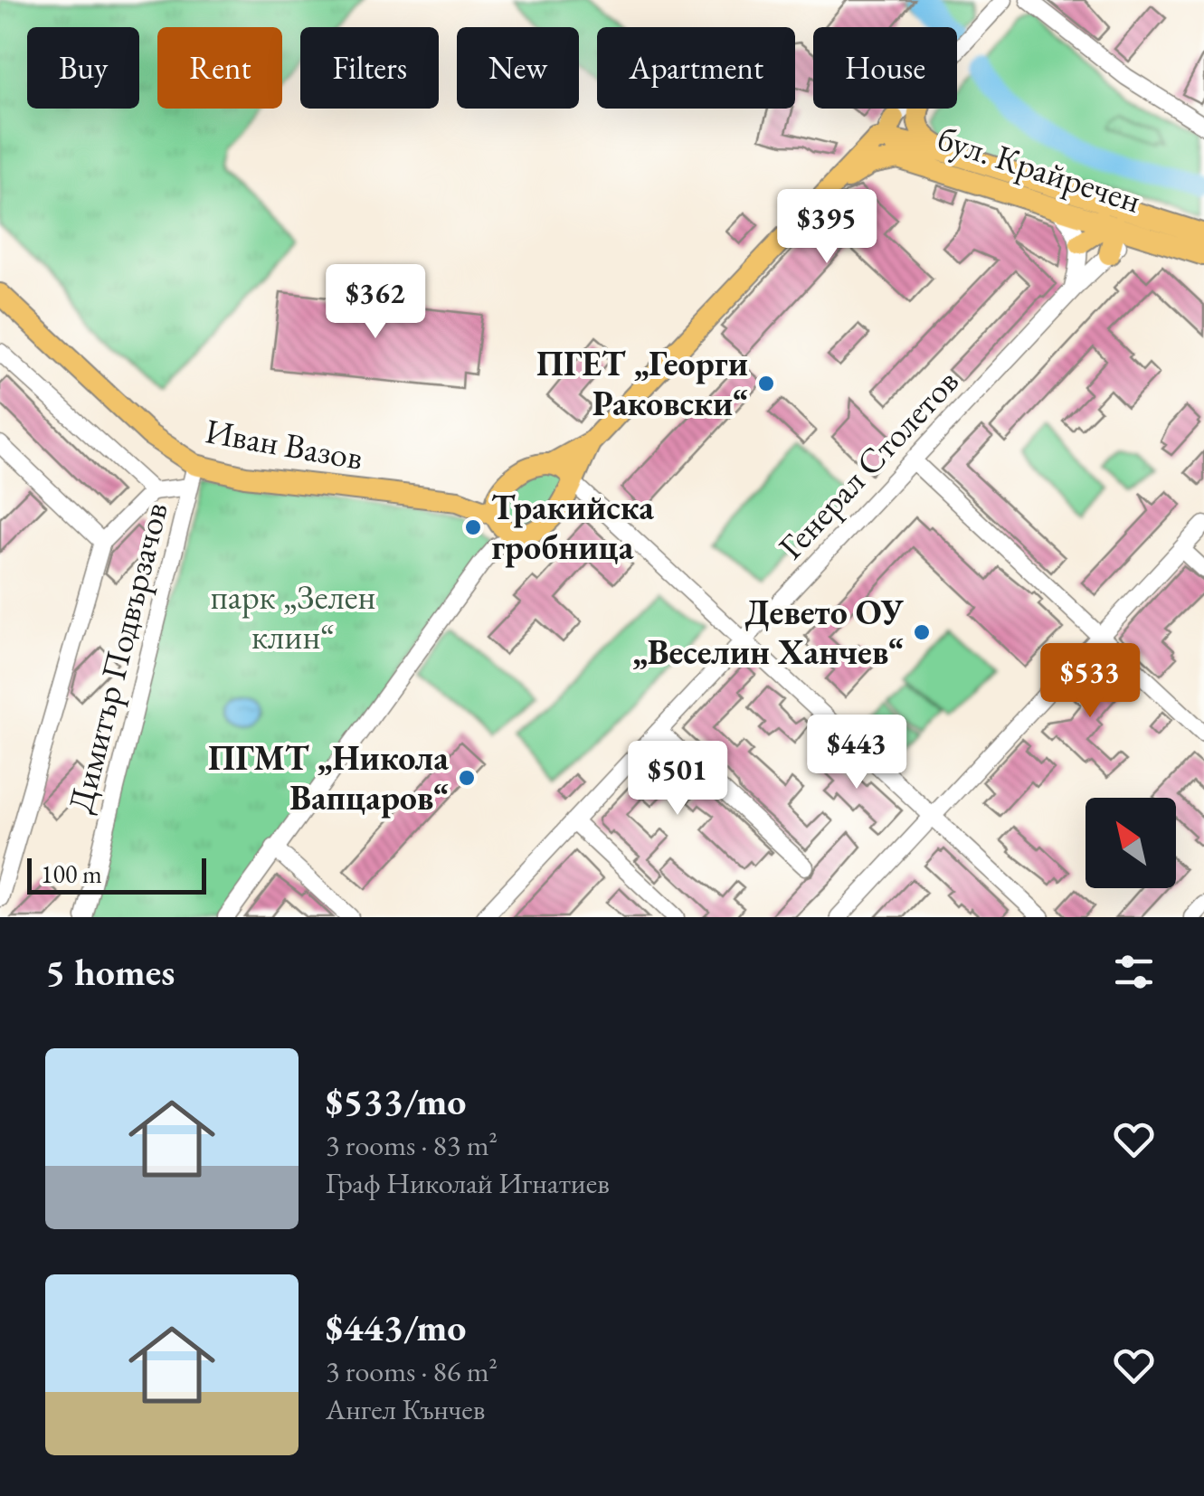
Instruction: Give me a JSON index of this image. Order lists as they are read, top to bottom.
{
  "streets": {
    "main road": ["бул. Крайречен", "Иван Вазов"],
    "street": ["Генерал Столетов", "Димитър Подвързачов"]
  },
  "crossings": [
    ["бул. Крайречен", "Генерал Столетов"],
    ["Иван Вазов", "Димитър Подвързачов"]
  ],
  "parks": ["парк „Зелен клин“"],
  "places": [
    "ПГЕТ „Георги Раковски“",
    "Тракийска гробница",
    "Девето ОУ „Веселин Ханчев“",
    "ПГМТ „Никола Вапцаров“"
  ],
  "scale_bar": "100 m",
  "north": "top left",
  "page": {
    "chip": [
      "Buy",
      "Rent",
      "Filters",
      "New",
      "Apartment",
      "House"
    ],
    "price": [
      "$395",
      "$362",
      "$533",
      "$443",
      "$501"
    ],
    "scale": "100 m",
    "heading": "5 homes",
    "list": [
      {
        "name": "$533/mo",
        "note": "3 rooms · 83 m² · Граф Николай Игнатиев"
      },
      {
        "name": "$443/mo",
        "note": "3 rooms · 86 m² · Ангел Кънчев"
      }
    ]
  }
}
